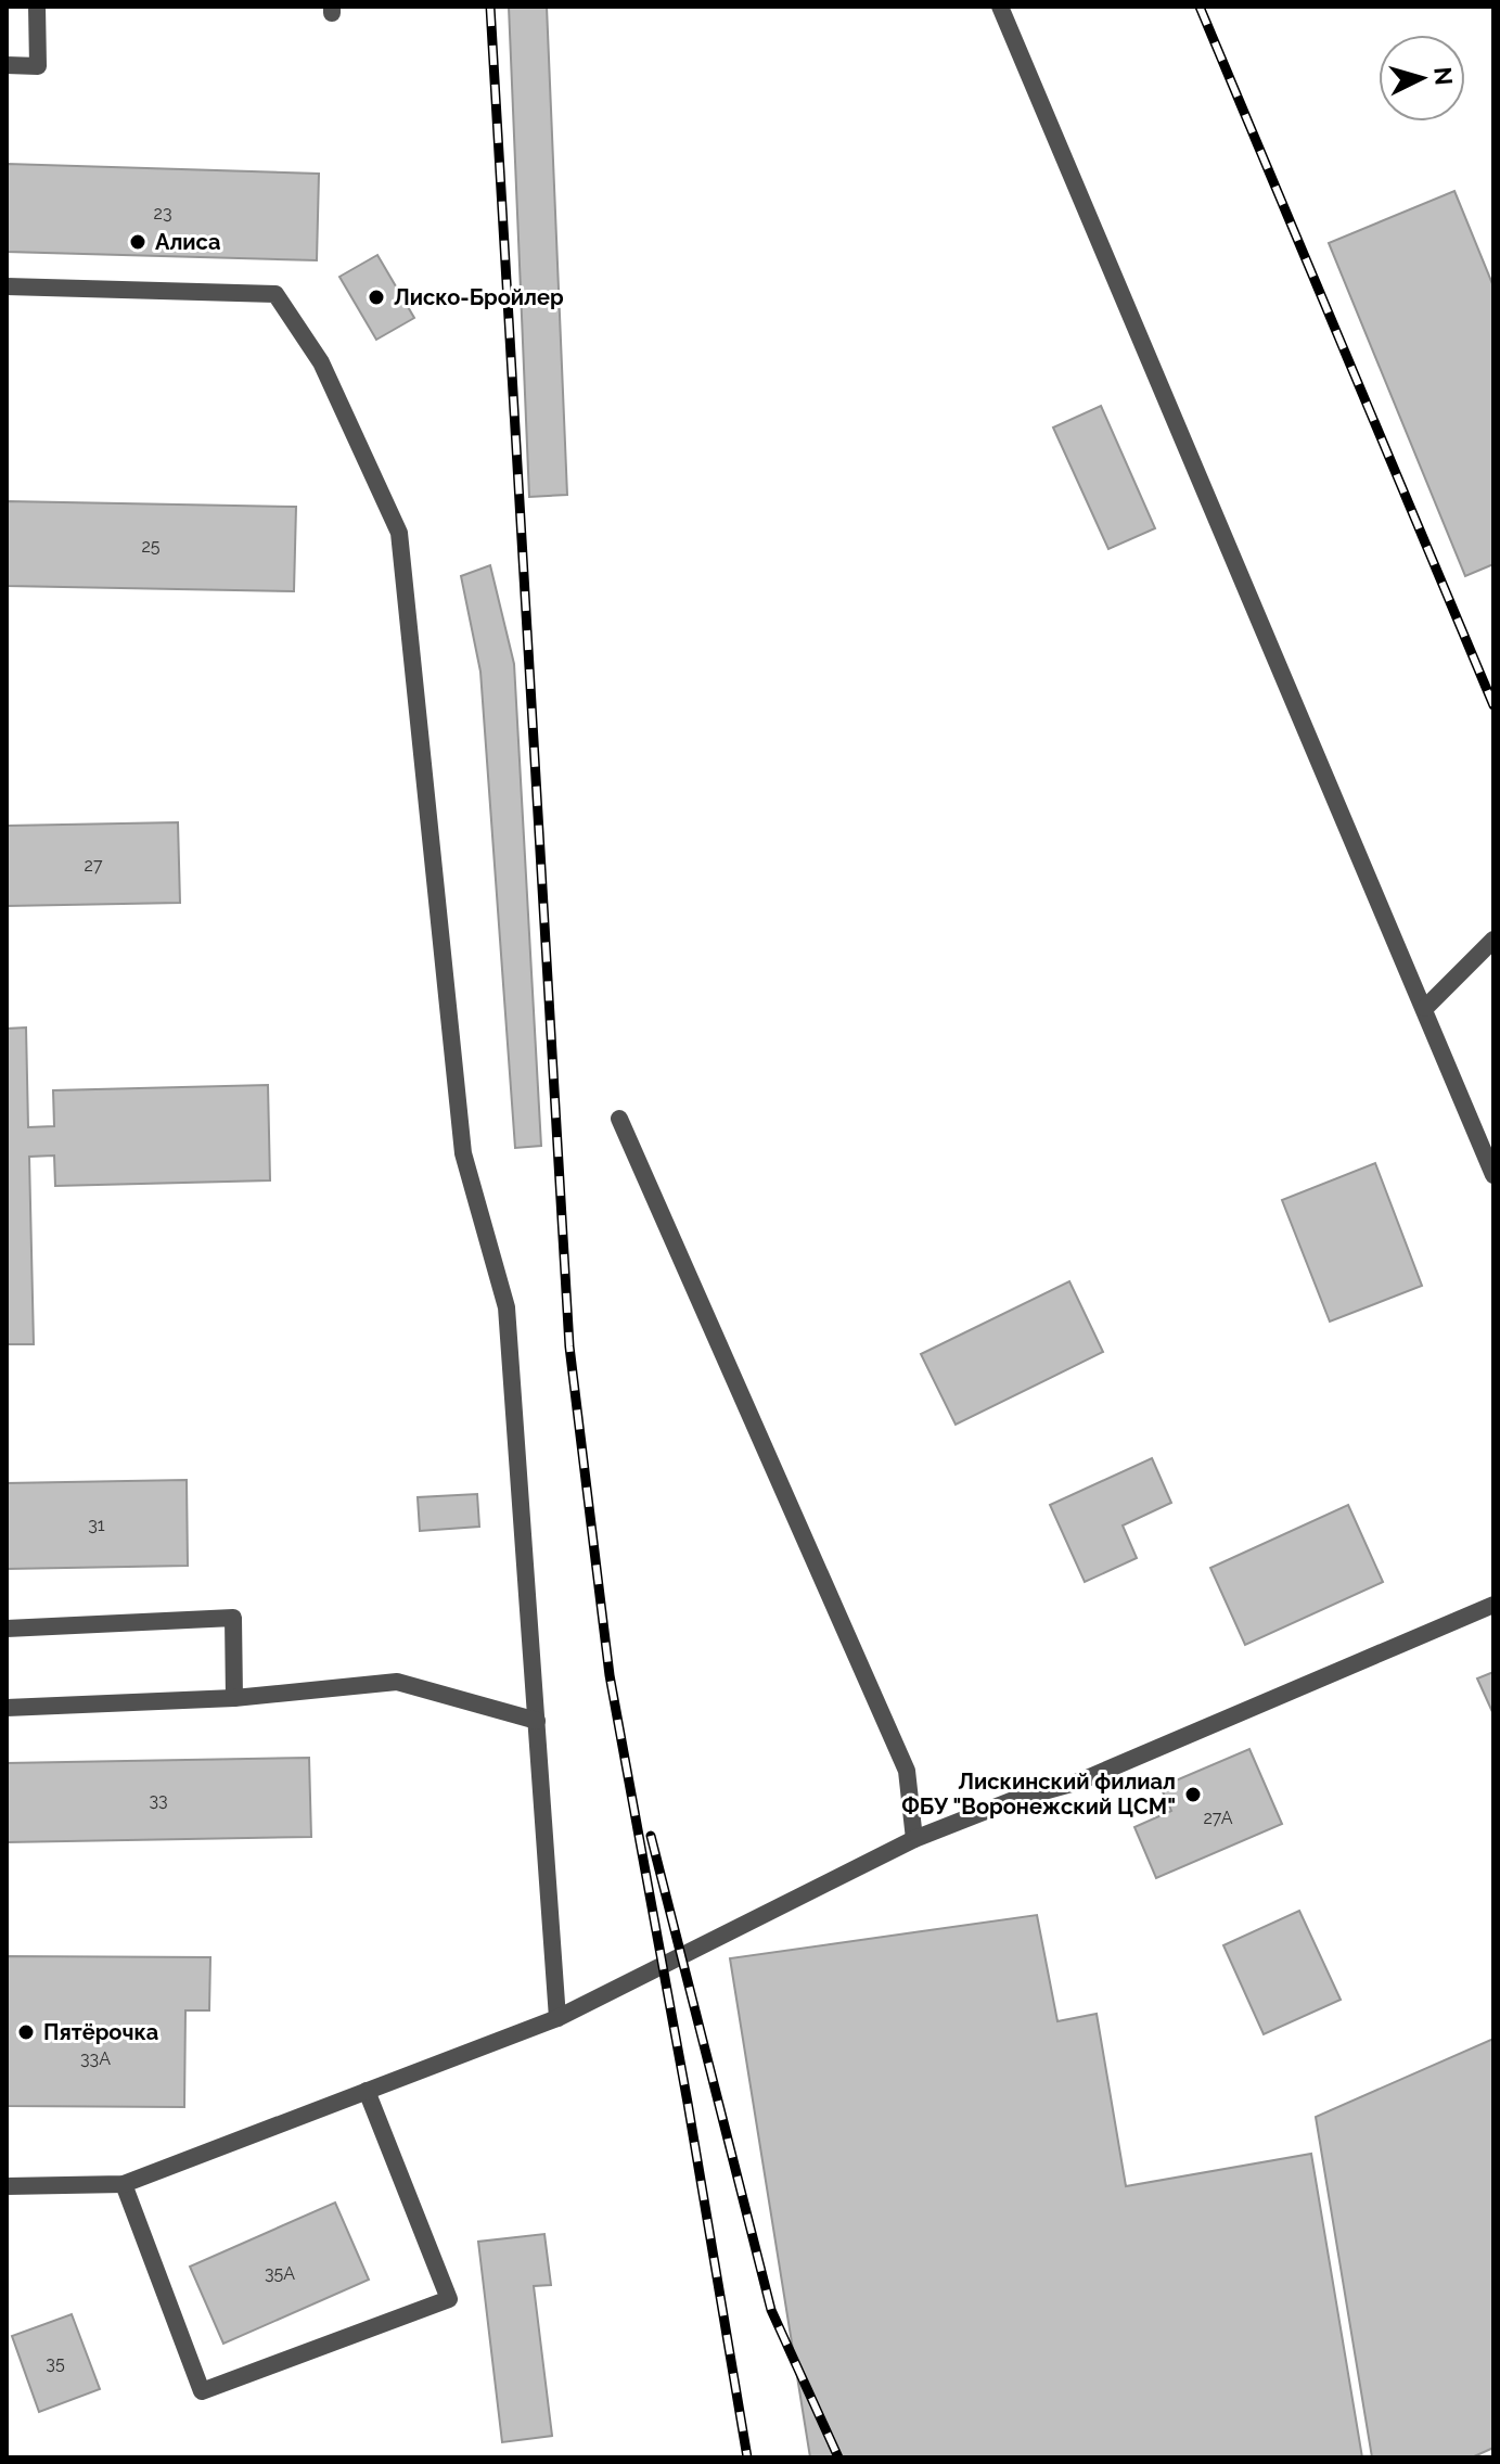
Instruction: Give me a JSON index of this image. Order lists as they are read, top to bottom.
{
  "places": [
    "Алиса",
    "Лиско-Бройлер",
    "Лискинский филиал ФБУ \"Воронежский ЦСМ\"",
    "Пятёрочка"
  ],
  "house_numbers": [
    "23",
    "25",
    "27",
    "31",
    "33",
    "27А",
    "33А",
    "35А",
    "35"
  ],
  "north": "right"
}
